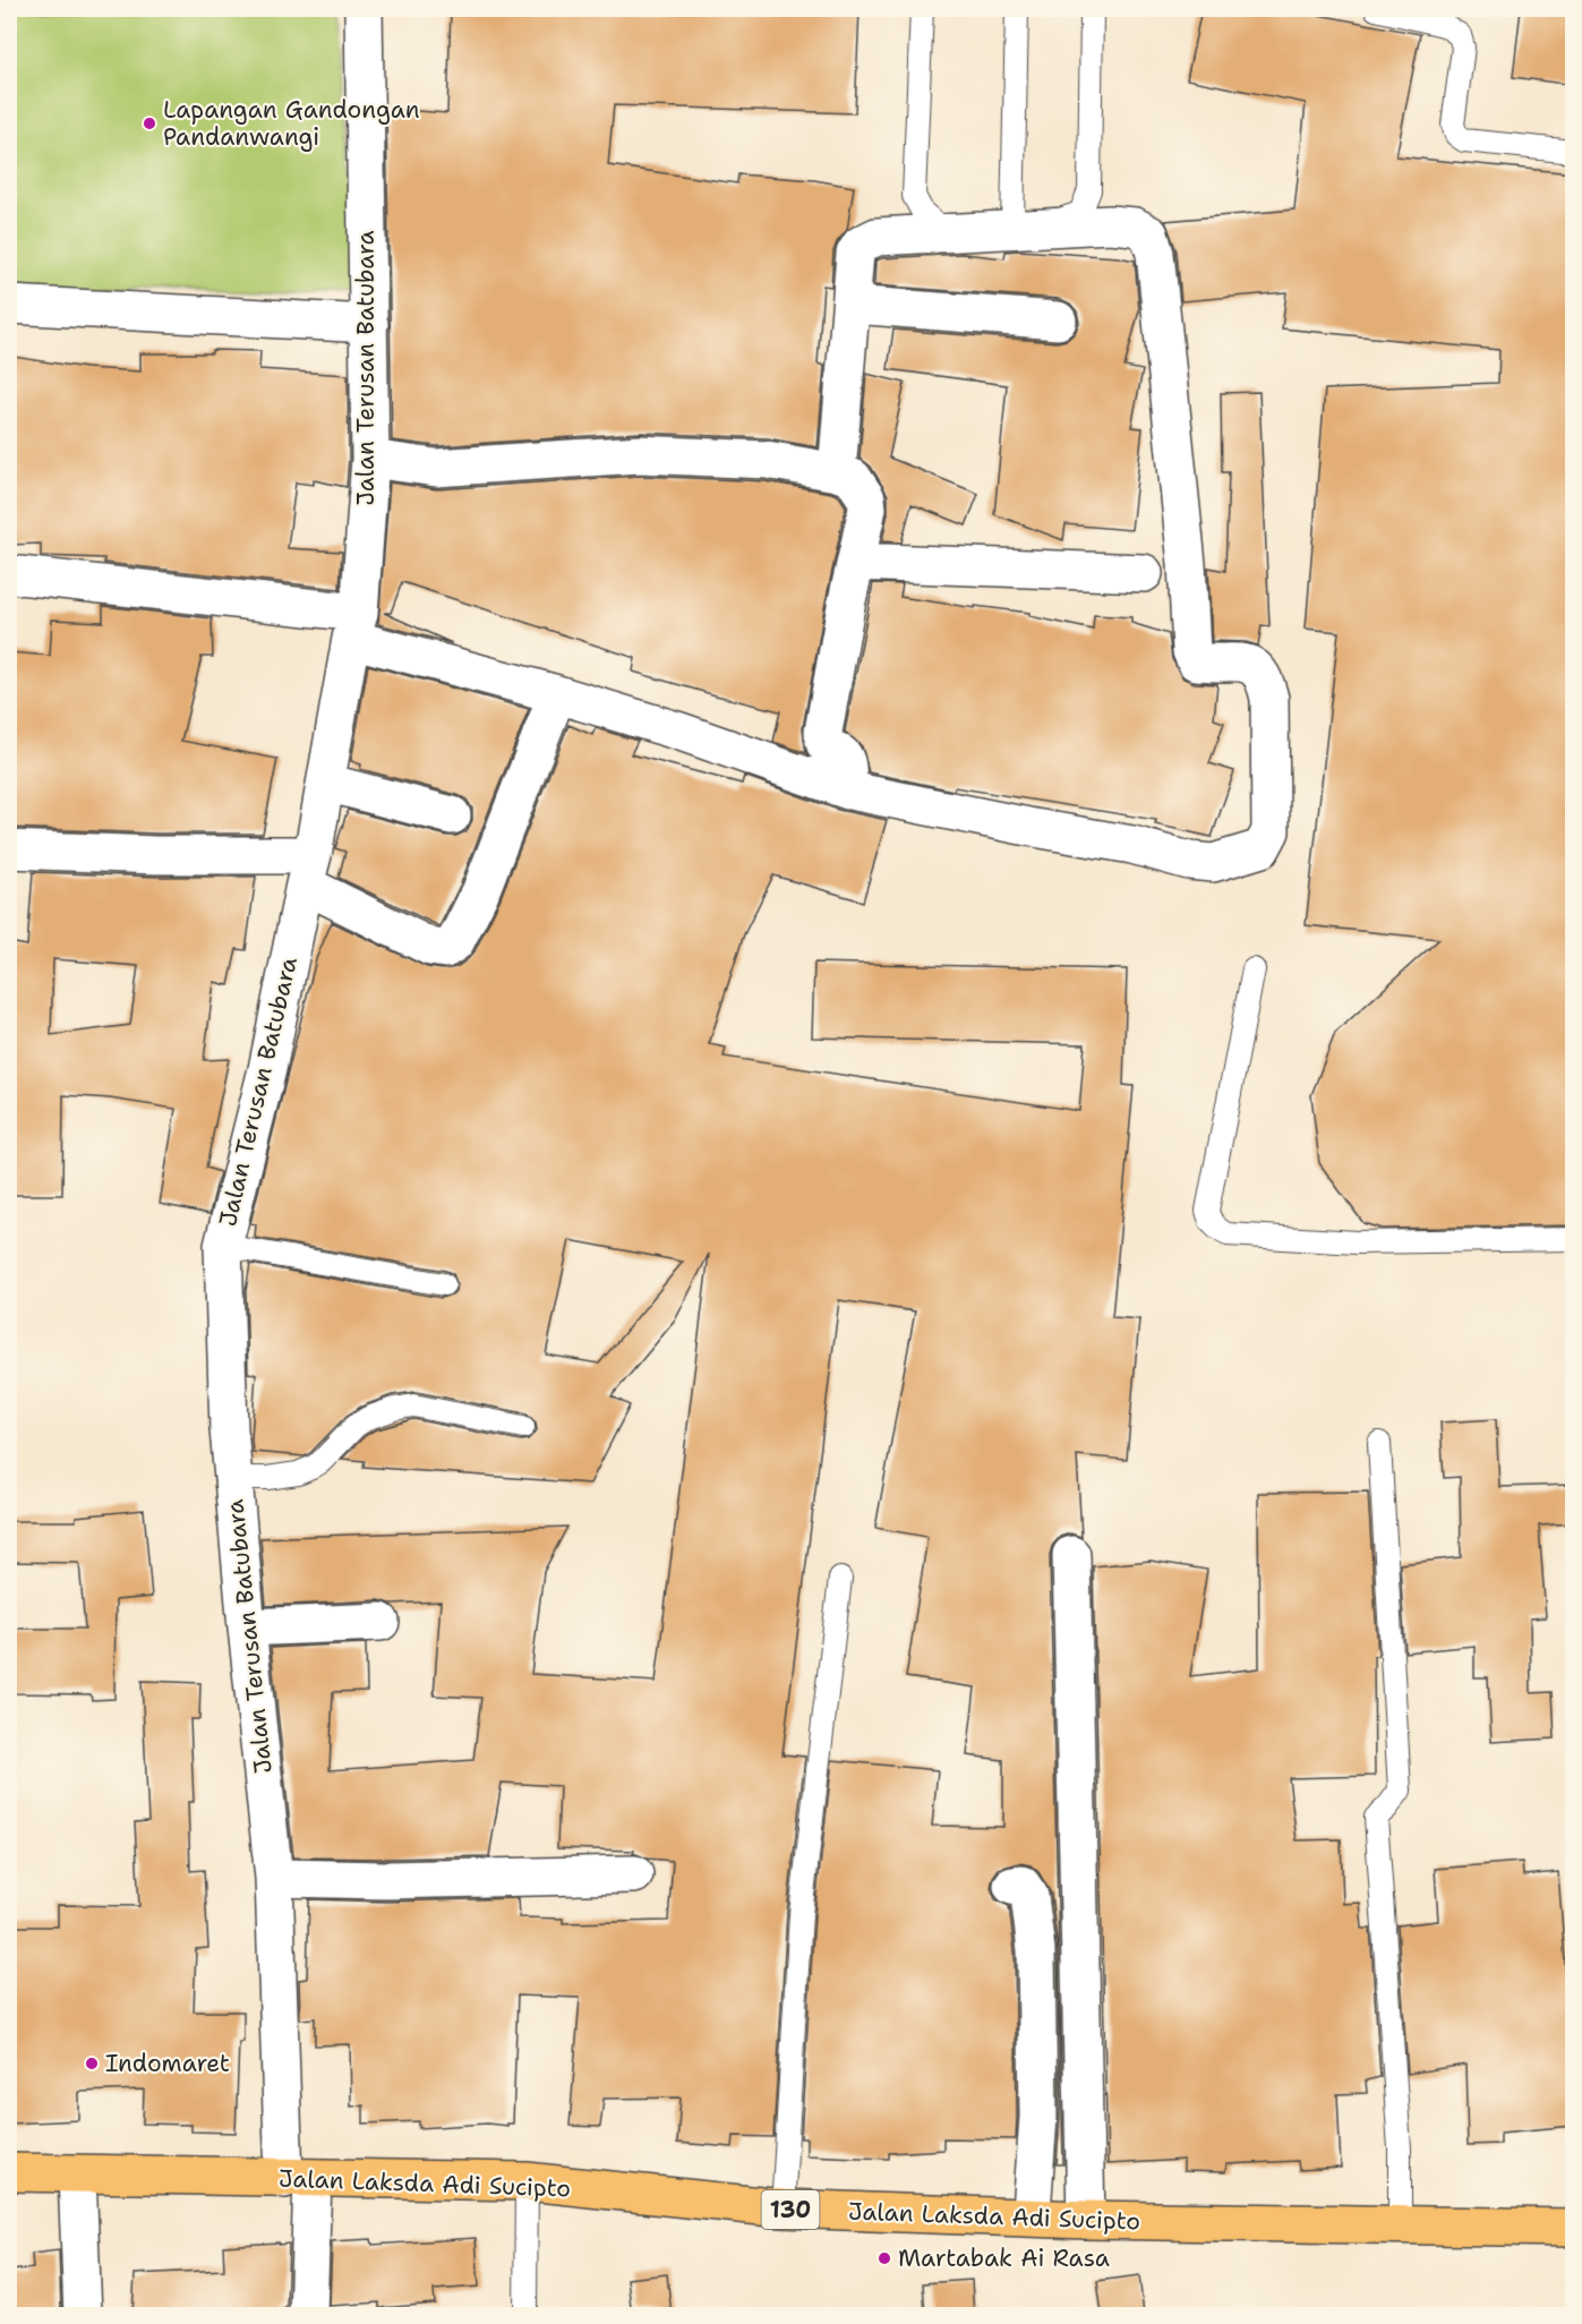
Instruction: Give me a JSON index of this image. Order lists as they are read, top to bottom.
{
  "streets": {
    "main road": ["Jalan Laksda Adi Sucipto", "130"],
    "street": ["Jalan Terusan Batubara"]
  },
  "crossings": [
    ["Jalan Terusan Batubara", "Jalan Laksda Adi Sucipto"]
  ],
  "places": ["Lapangan Gandongan Pandanwangi", "Indomaret", "Martabak Ai Rasa"]
}
